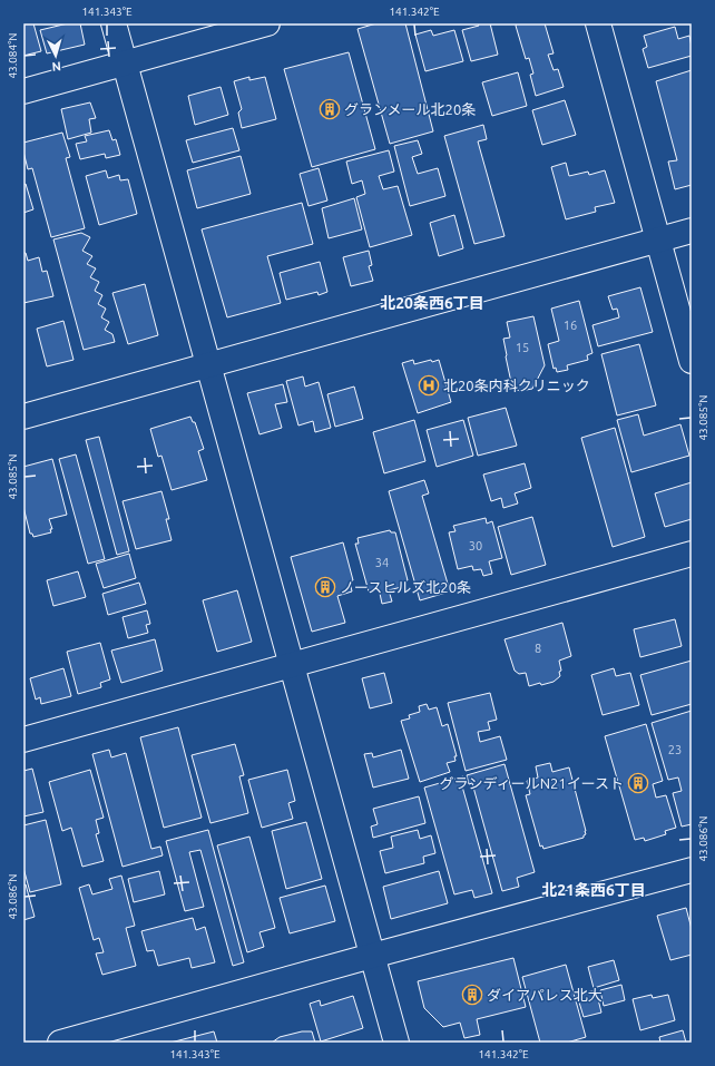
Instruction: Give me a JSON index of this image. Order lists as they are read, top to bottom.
{
  "districts": ["北20条西6丁目", "北21条西6丁目"],
  "places": {
    "building": [
      "グランメール北20条",
      "ノースヒルズ北20条",
      "グランディールN21イースト",
      "ダイアパレス北大"
    ],
    "hospital": ["北20条内科クリニック"]
  },
  "house_numbers": [
    "16",
    "15",
    "30",
    "34",
    "8",
    "23"
  ],
  "north": "bottom",
  "coordinates": [
    "141.343°E",
    "141.342°E",
    "43.084°N",
    "43.085°N",
    "43.086°N"
  ]
}
